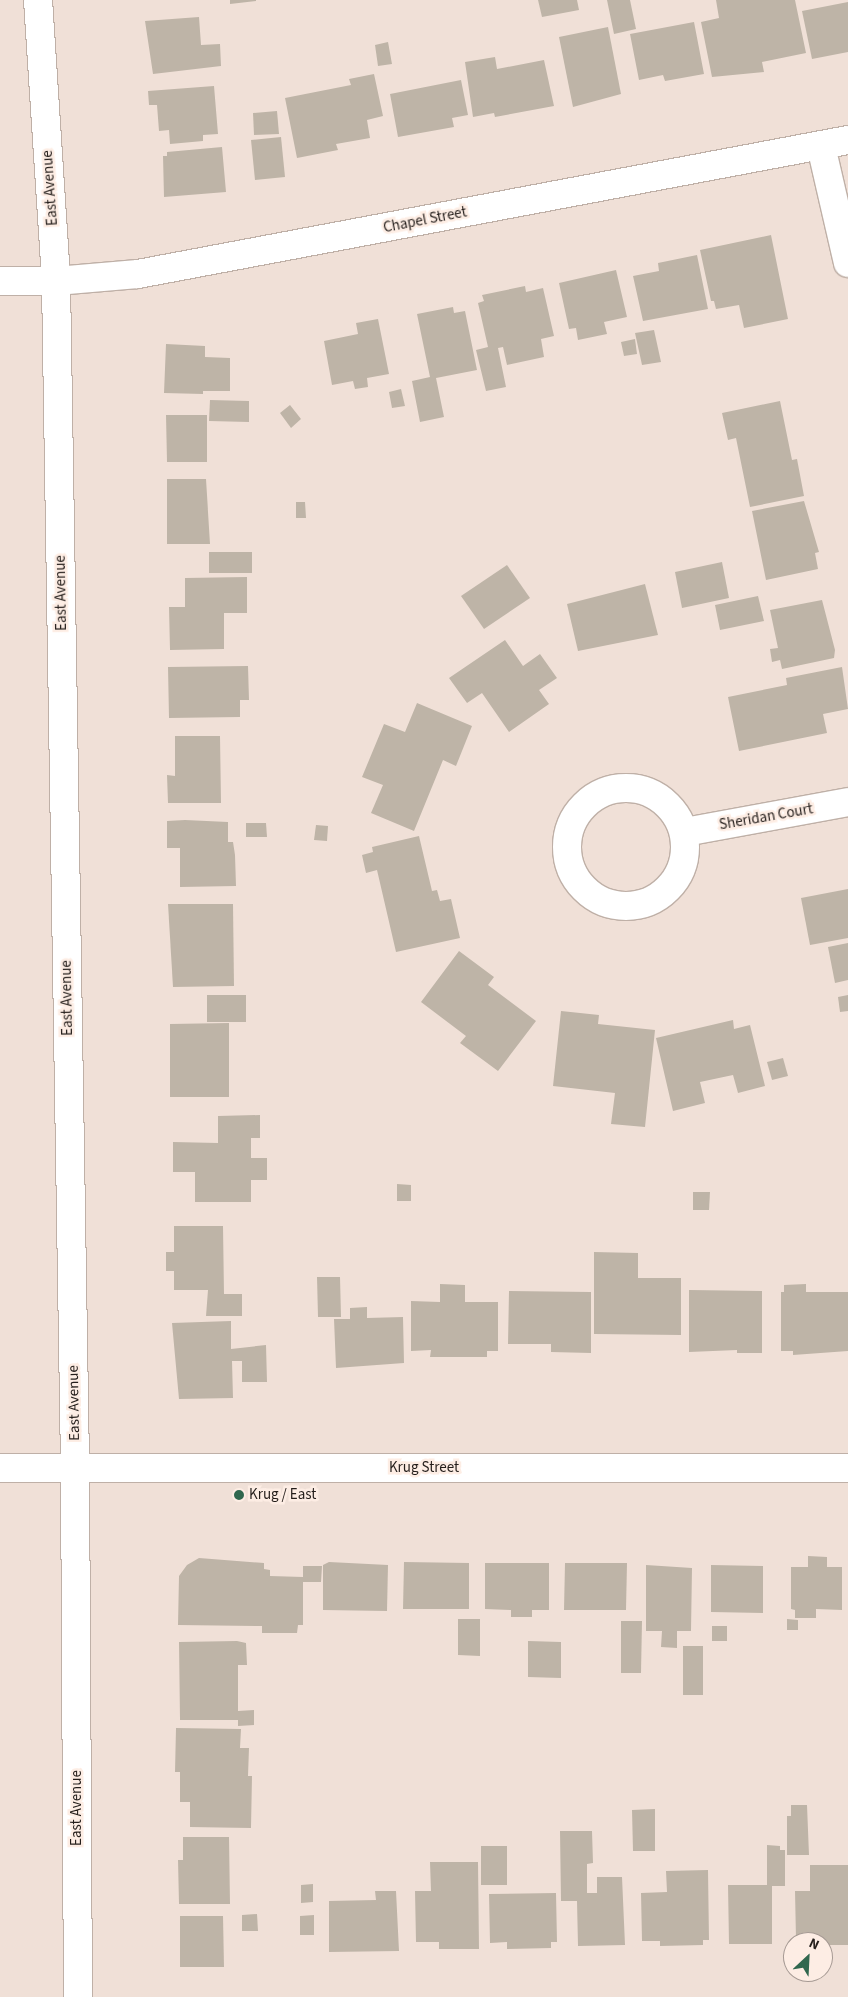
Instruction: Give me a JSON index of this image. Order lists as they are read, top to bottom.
{
  "streets": {
    "street": [
      "East Avenue",
      "Chapel Street",
      "Sheridan Court",
      "Krug Street"
    ]
  },
  "crossings": [
    ["East Avenue", "Chapel Street"],
    ["East Avenue", "Krug Street"]
  ],
  "places": ["Krug / East"],
  "north": "top right"
}
